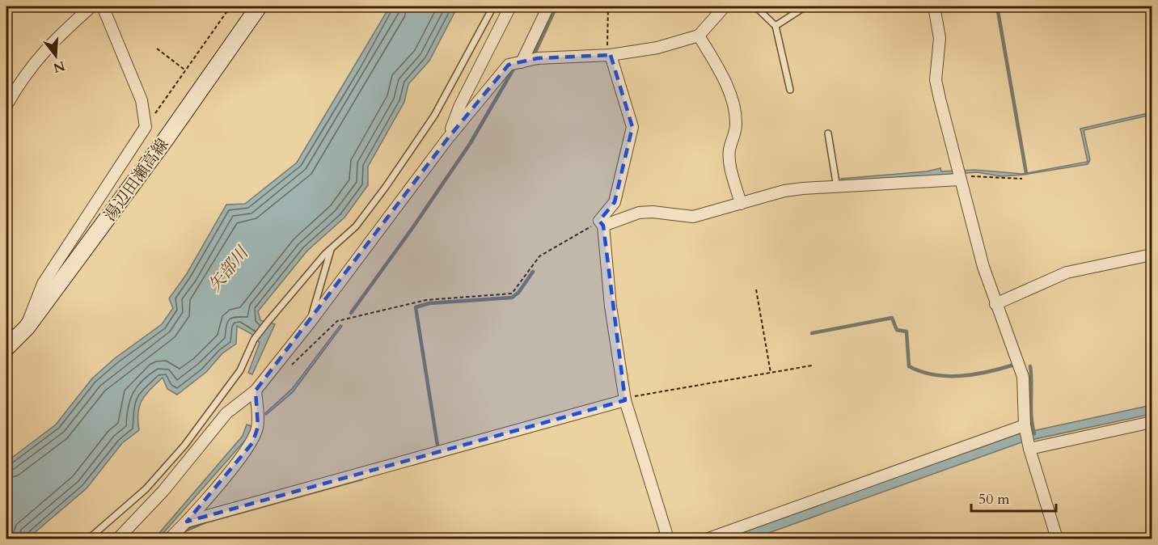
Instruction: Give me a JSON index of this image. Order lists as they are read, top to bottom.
{
  "streets": {
    "main road": ["湯辺田瀬高線"]
  },
  "water": ["矢部川"],
  "scale_bar": "50 m",
  "north": "bottom"
}
